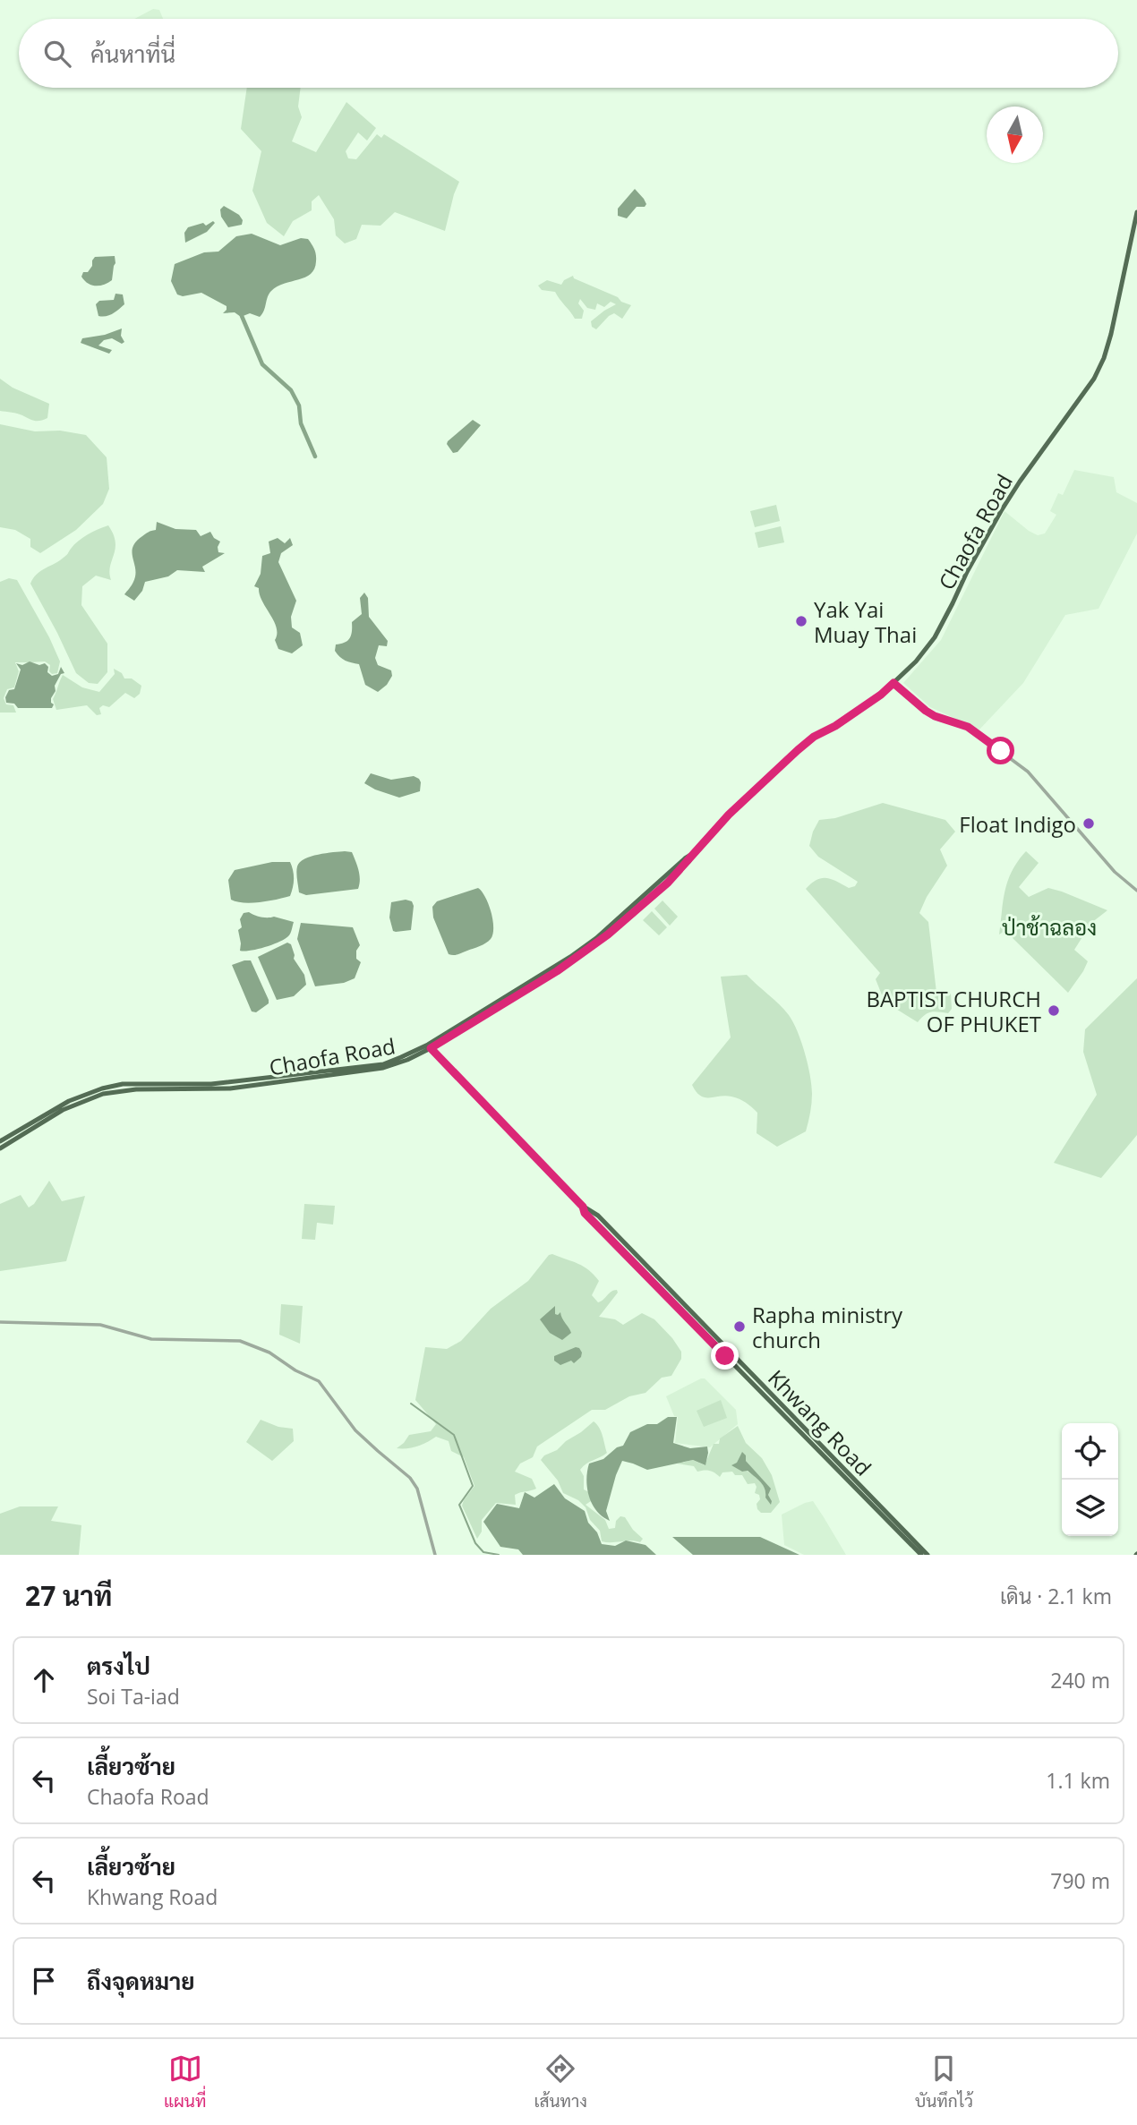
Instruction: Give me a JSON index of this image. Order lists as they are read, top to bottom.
{
  "streets": {
    "main road": ["Chaofa Road", "Khwang Road"]
  },
  "crossings": [
    ["Chaofa Road", "Khwang Road"]
  ],
  "parks": ["ป่าช้าฉลอง"],
  "places": [
    "Yak Yai Muay Thai",
    "Float Indigo",
    "BAPTIST CHURCH OF PHUKET",
    "Rapha ministry church"
  ],
  "north": "bottom",
  "page": {
    "search": "ค้นหาที่นี่",
    "heading": ["27 นาที", "เดิน · 2.1 km"],
    "list": [
      ["ตรงไป", "Soi Ta-iad", "240 m"],
      ["เลี้ยวซ้าย", "Chaofa Road", "1.1 km"],
      ["เลี้ยวซ้าย", "Khwang Road", "790 m"],
      "ถึงจุดหมาย"
    ],
    "nav": ["แผนที่", "เส้นทาง", "บันทึกไว้"]
  }
}
